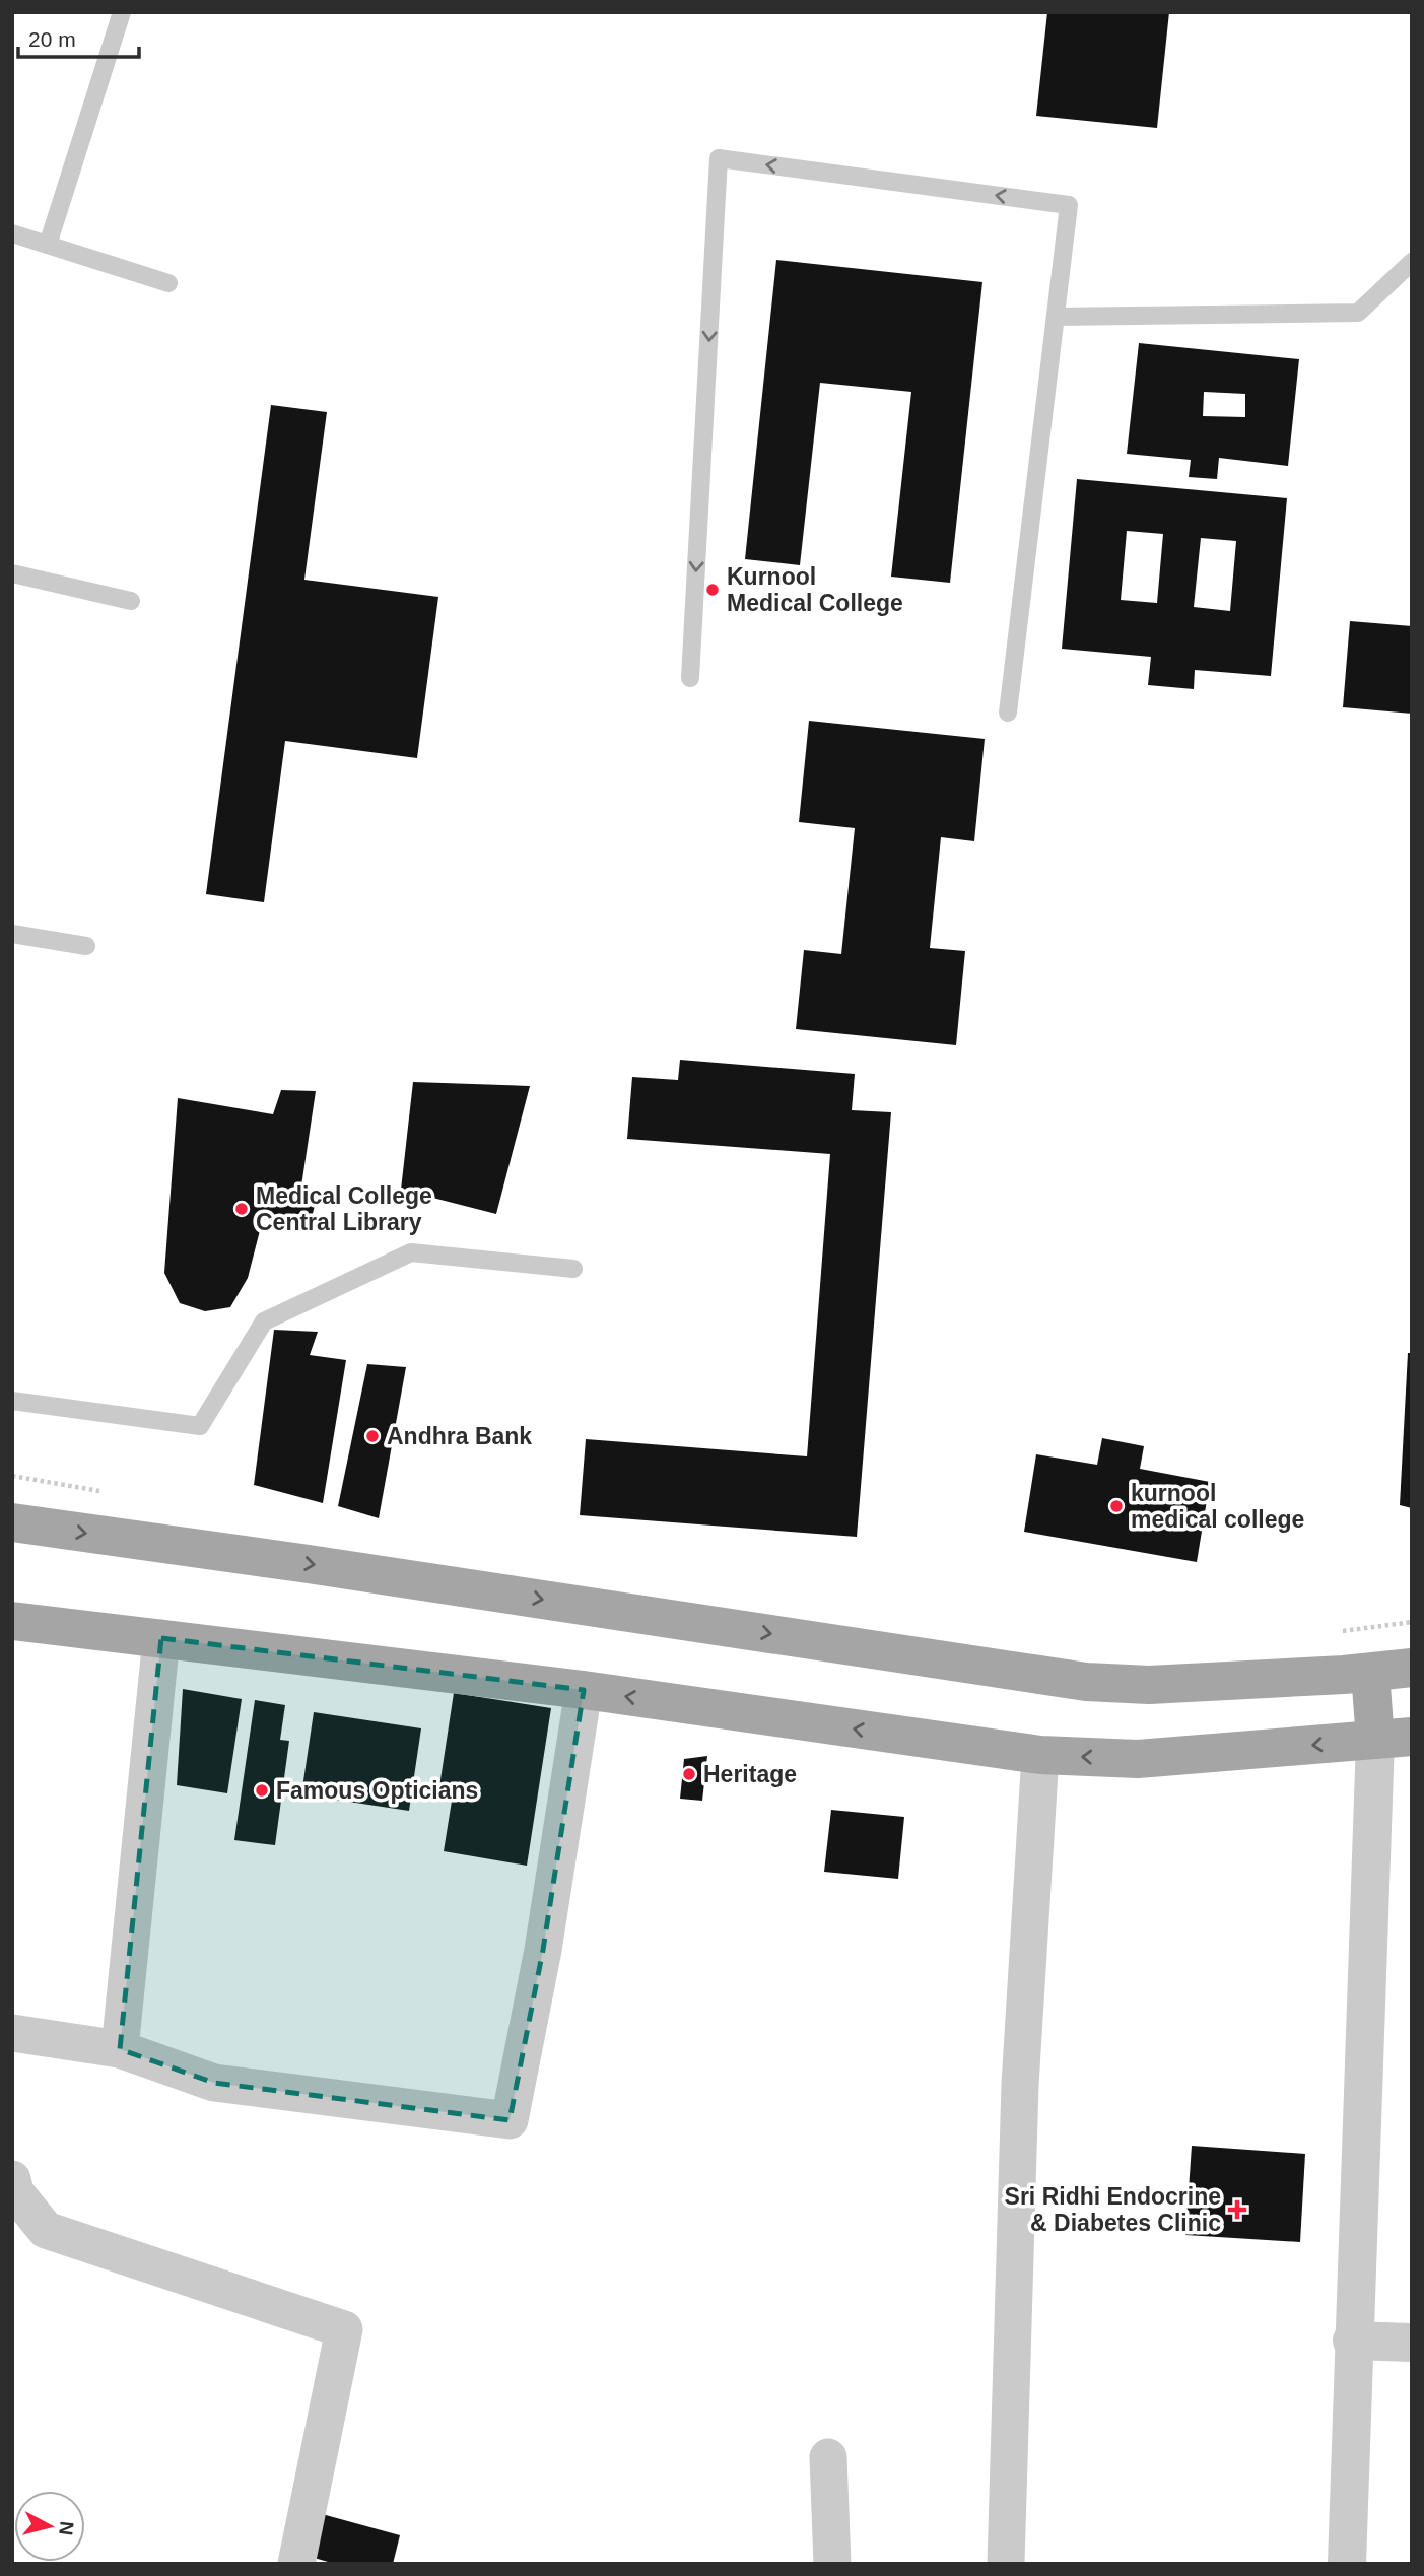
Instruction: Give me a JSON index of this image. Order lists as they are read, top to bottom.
{
  "places": {
    "other": [
      "Kurnool Medical College",
      "Medical College Central Library",
      "Andhra Bank",
      "kurnool medical college",
      "Heritage",
      "Famous Opticians"
    ],
    "health": ["Sri Ridhi Endocrine & Diabetes Clinic"]
  },
  "scale_bar": "20 m",
  "north": "right"
}
